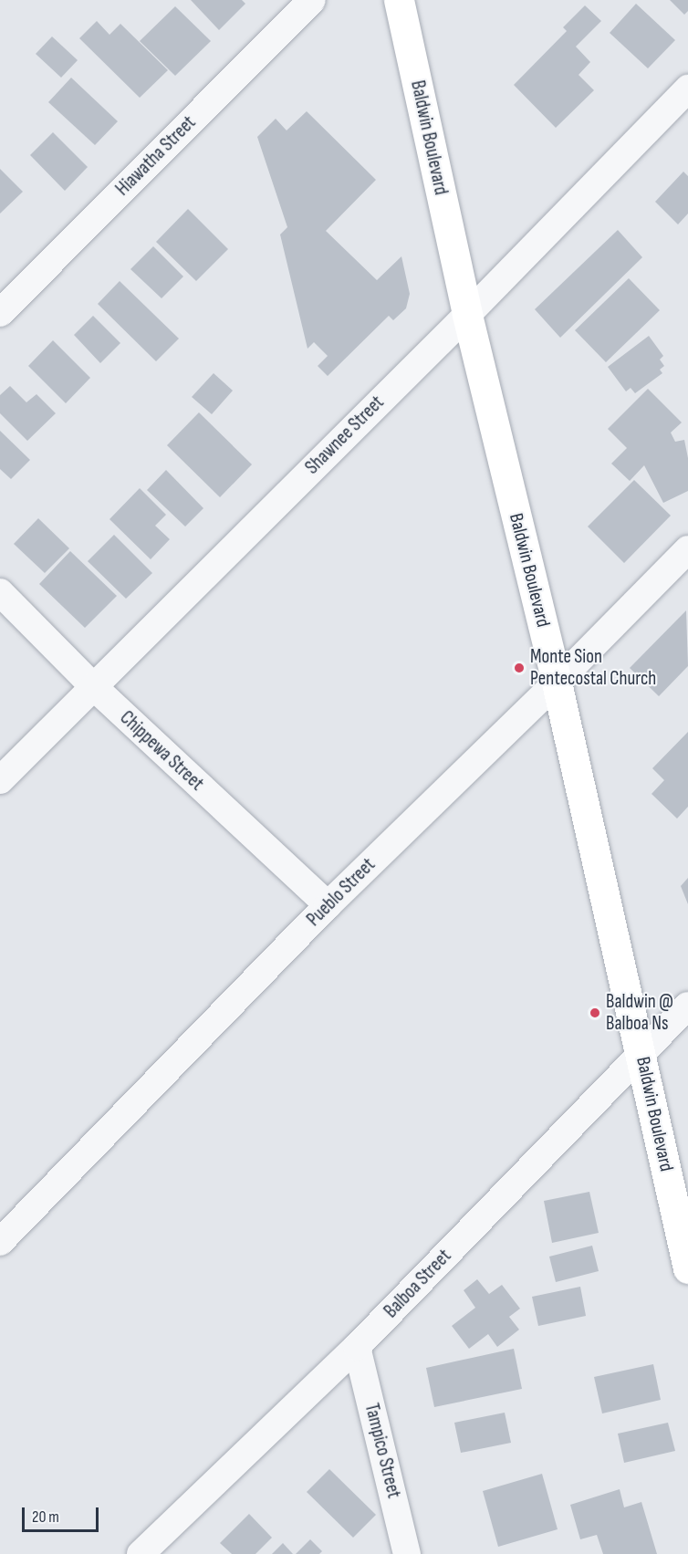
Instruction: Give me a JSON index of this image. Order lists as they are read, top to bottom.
{
  "streets": {
    "main road": ["Baldwin Boulevard"],
    "street": [
      "Hiawatha Street",
      "Shawnee Street",
      "Chippewa Street",
      "Pueblo Street",
      "Balboa Street",
      "Tampico Street"
    ]
  },
  "crossings": [
    ["Baldwin Boulevard", "Shawnee Street"],
    ["Baldwin Boulevard", "Pueblo Street"],
    ["Baldwin Boulevard", "Balboa Street"],
    ["Shawnee Street", "Chippewa Street"],
    ["Chippewa Street", "Pueblo Street"],
    ["Balboa Street", "Tampico Street"]
  ],
  "places": ["Monte Sion Pentecostal Church", "Baldwin @ Balboa Ns"],
  "scale_bar": "20 m"
}
